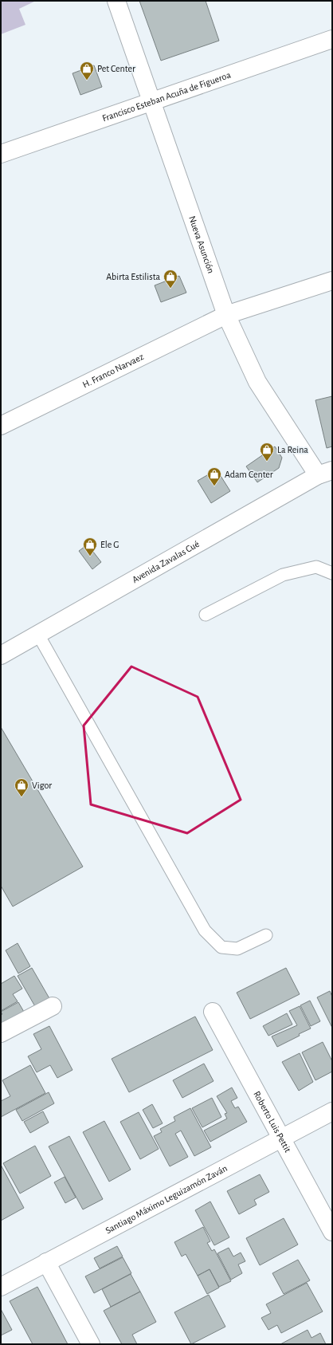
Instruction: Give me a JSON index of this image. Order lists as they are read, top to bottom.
{
  "streets": {
    "street": [
      "Francisco Esteban Acuña de Figueroa",
      "Nueva Asunción",
      "H. Franco Narvaez",
      "Avenida Zavalas Cué",
      "Roberto Luis Pettit",
      "Santiago Máximo Leguizamón Zaván"
    ]
  },
  "crossings": [
    ["Francisco Esteban Acuña de Figueroa", "Nueva Asunción"],
    ["Nueva Asunción", "H. Franco Narvaez"],
    ["Nueva Asunción", "Avenida Zavalas Cué"],
    ["Roberto Luis Pettit", "Santiago Máximo Leguizamón Zaván"]
  ],
  "places": {
    "shop": [
      "Pet Center",
      "Abirta Estilista",
      "La Reina",
      "Adam Center",
      "Ele G",
      "Vigor"
    ]
  }
}
